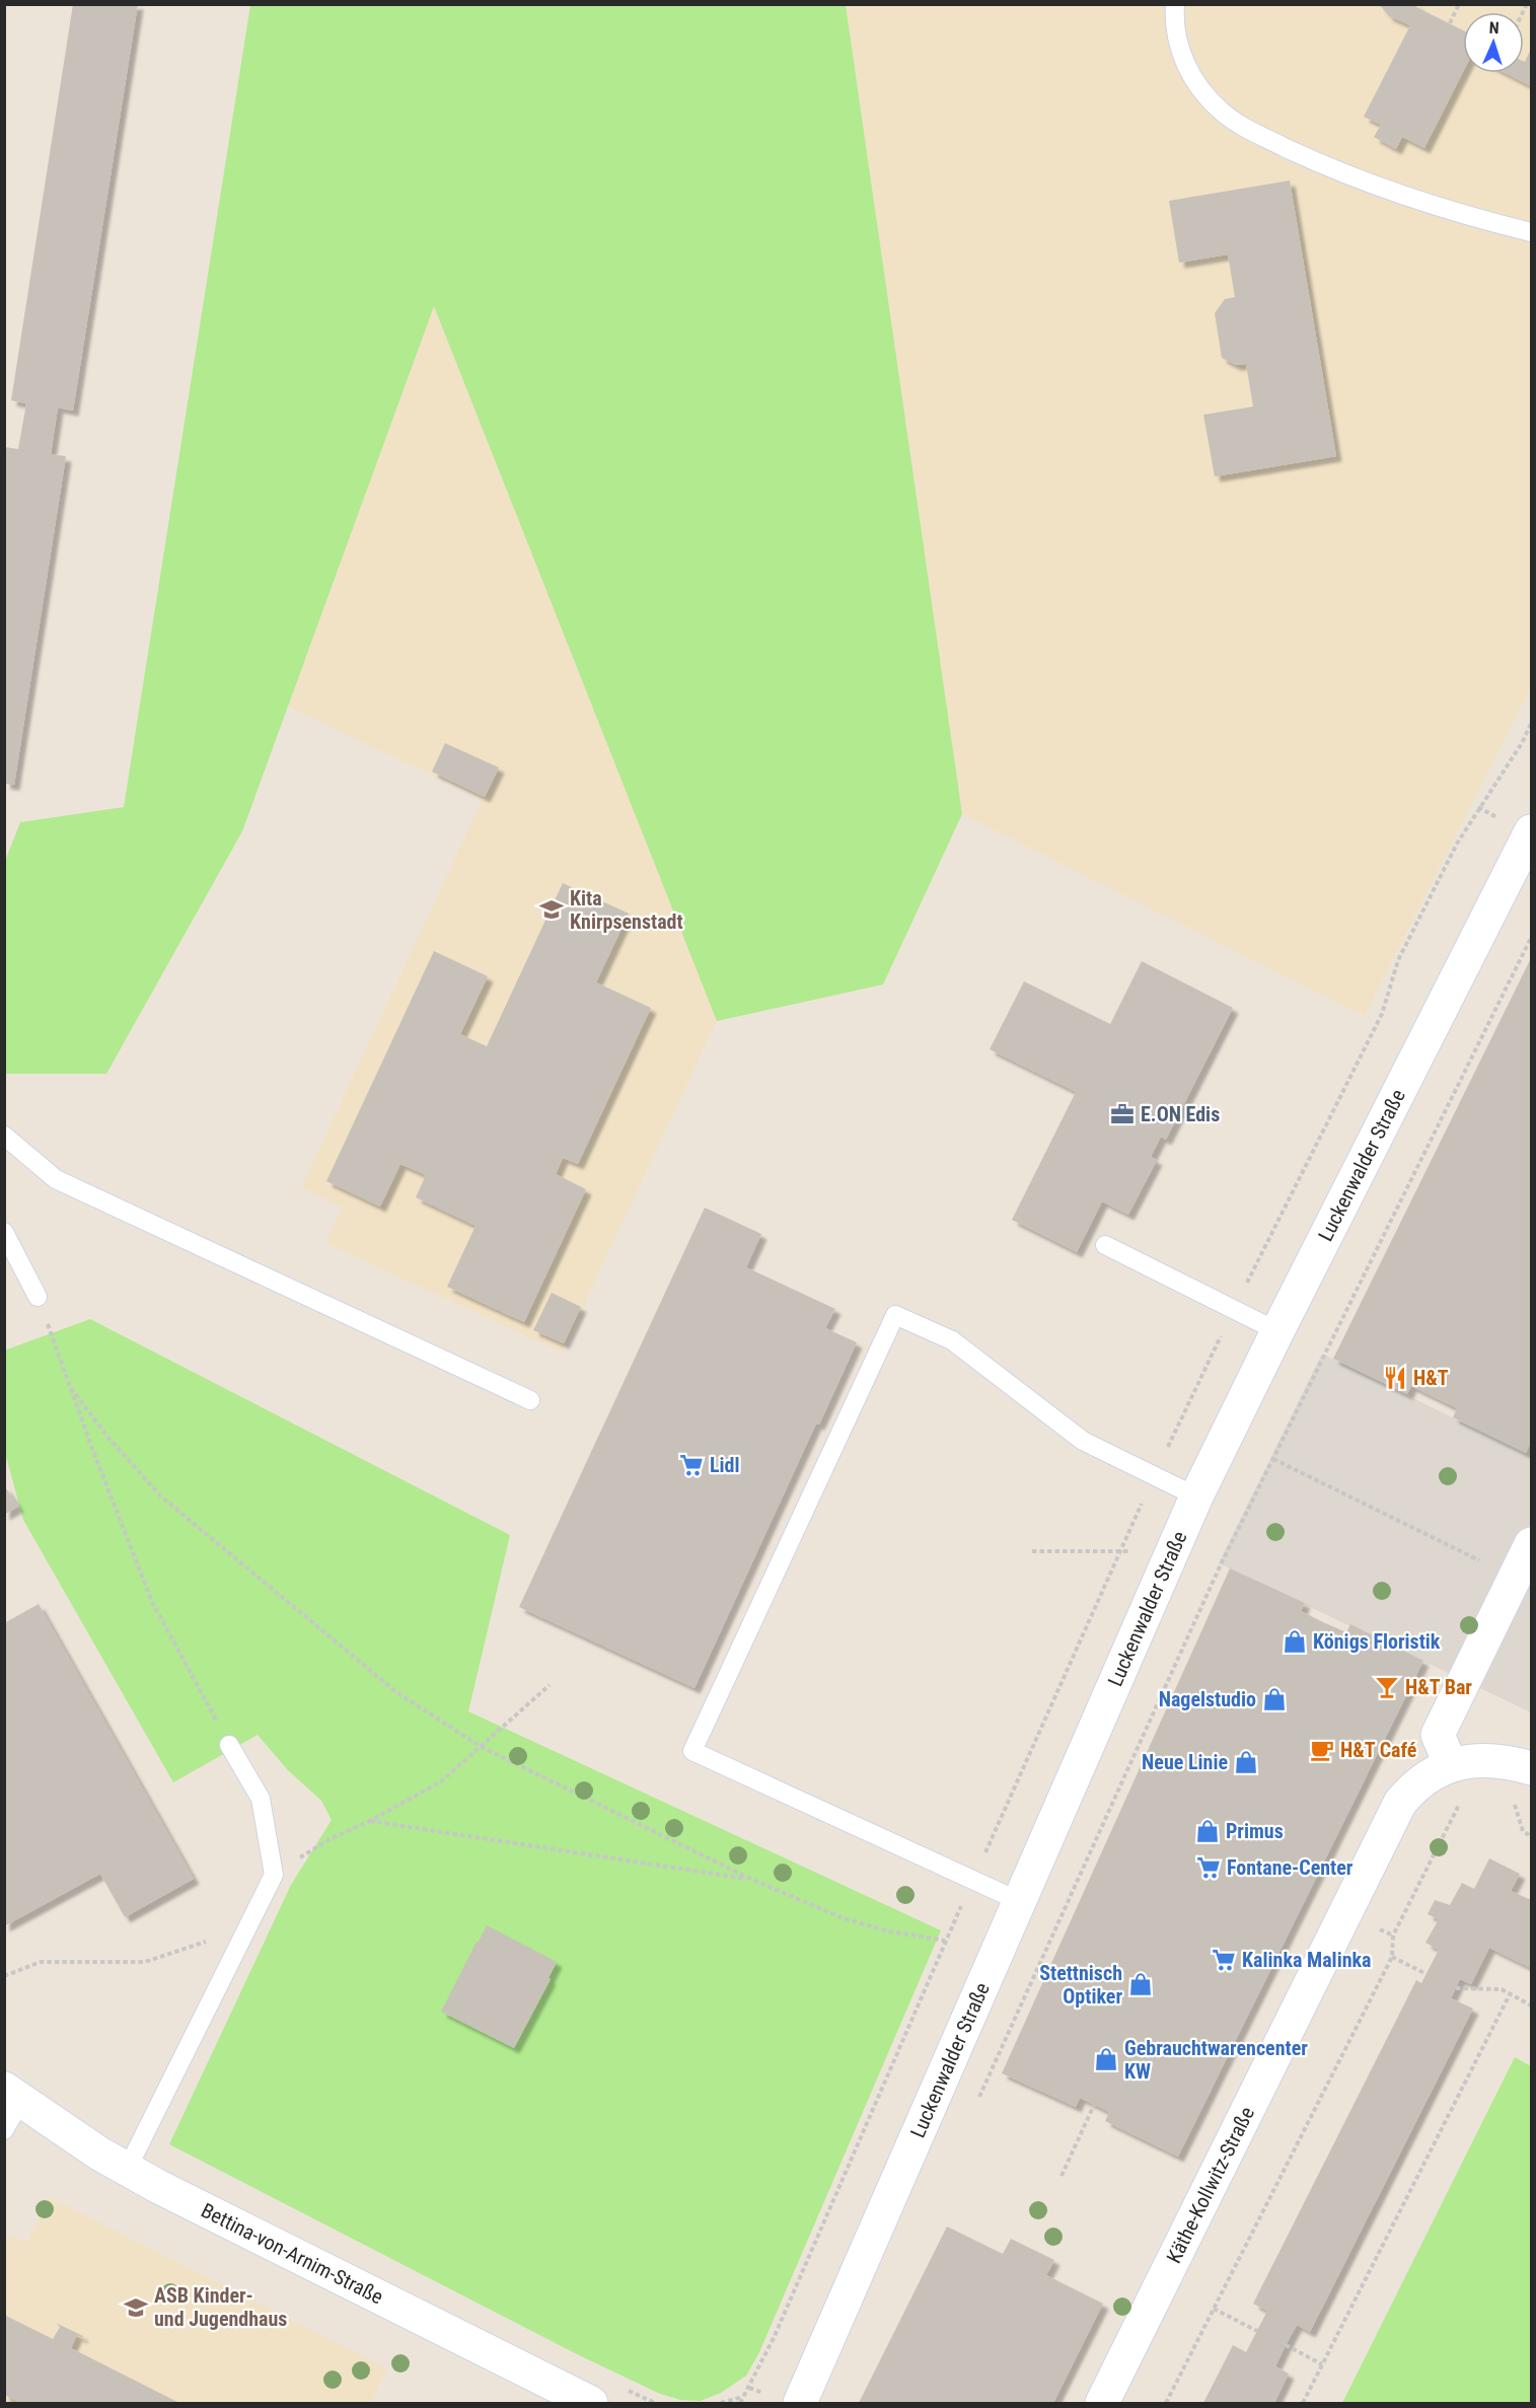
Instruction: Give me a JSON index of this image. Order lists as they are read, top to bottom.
{
  "streets": {
    "main road": ["Luckenwalder Straße", "Käthe-Kollwitz-Straße", "Bettina-von-Arnim-Straße"]
  },
  "places": {
    "school or university": ["Kita Knirpsenstadt", "ASB Kinder- und Jugendhaus"],
    "office": ["E.ON Edis"],
    "restaurant": ["H&T"],
    "supermarket": ["Lidl", "Fontane-Center", "Kalinka Malinka"],
    "shop": [
      "Königs Floristik",
      "Nagelstudio",
      "Neue Linie",
      "Primus",
      "Stettnisch Optiker",
      "Gebrauchtwarencenter KW"
    ],
    "bar": ["H&T Bar"],
    "cafe": ["H&T Café"]
  },
  "north": "top"
}
